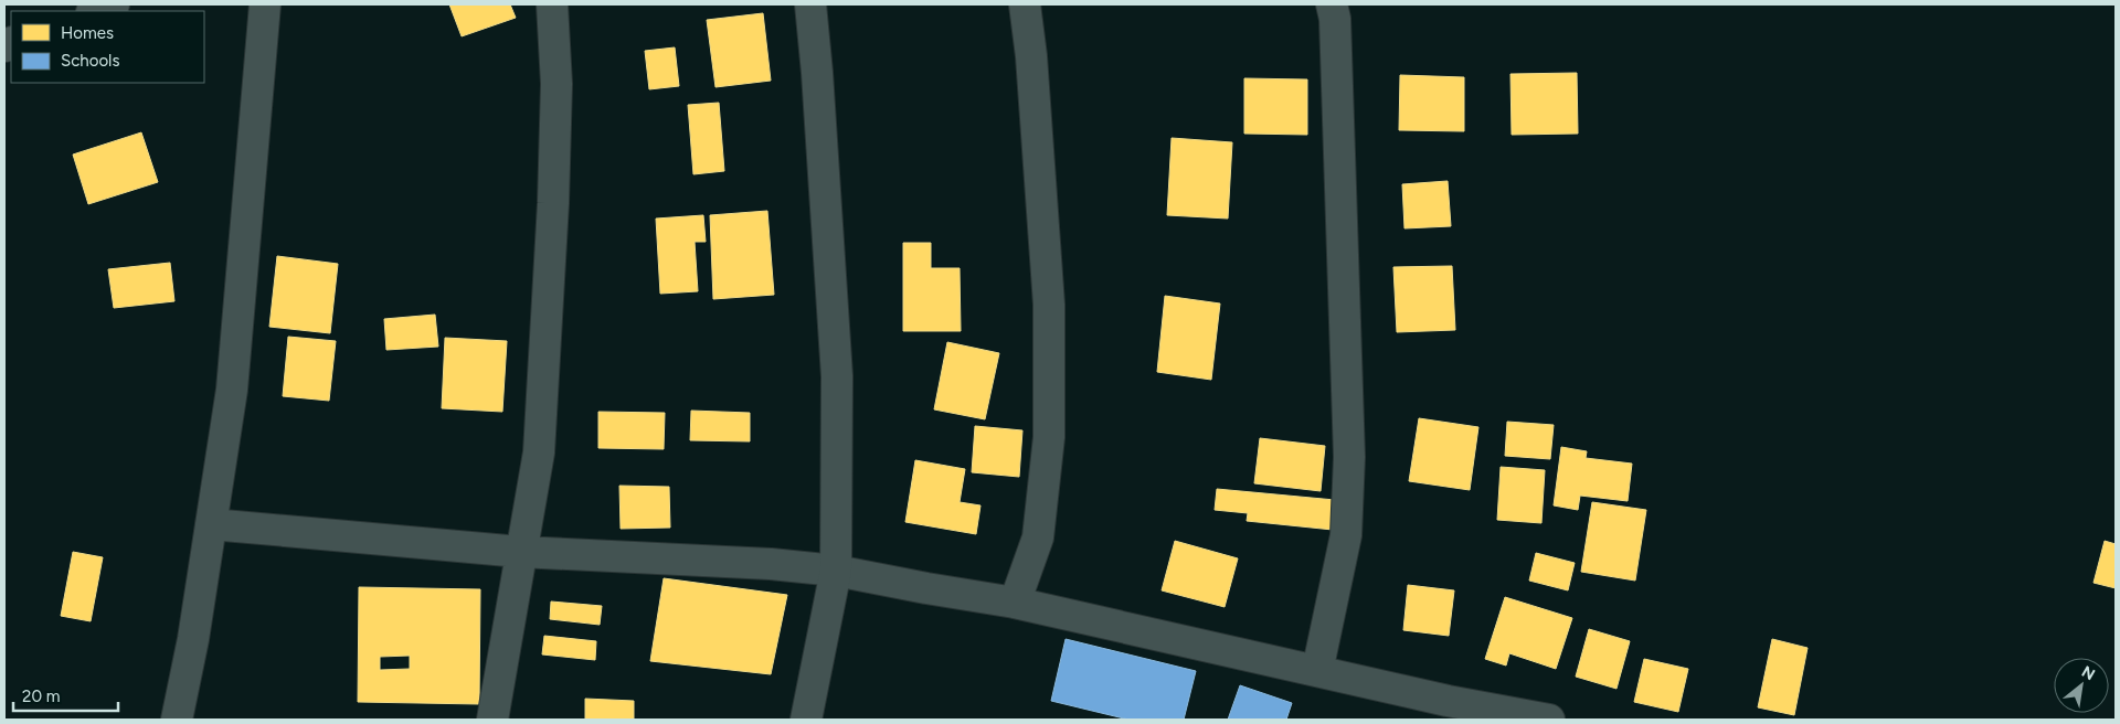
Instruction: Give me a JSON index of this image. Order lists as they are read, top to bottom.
{
  "legend": ["Homes", "Schools"],
  "scale_bar": "20 m",
  "north": "top right"
}
